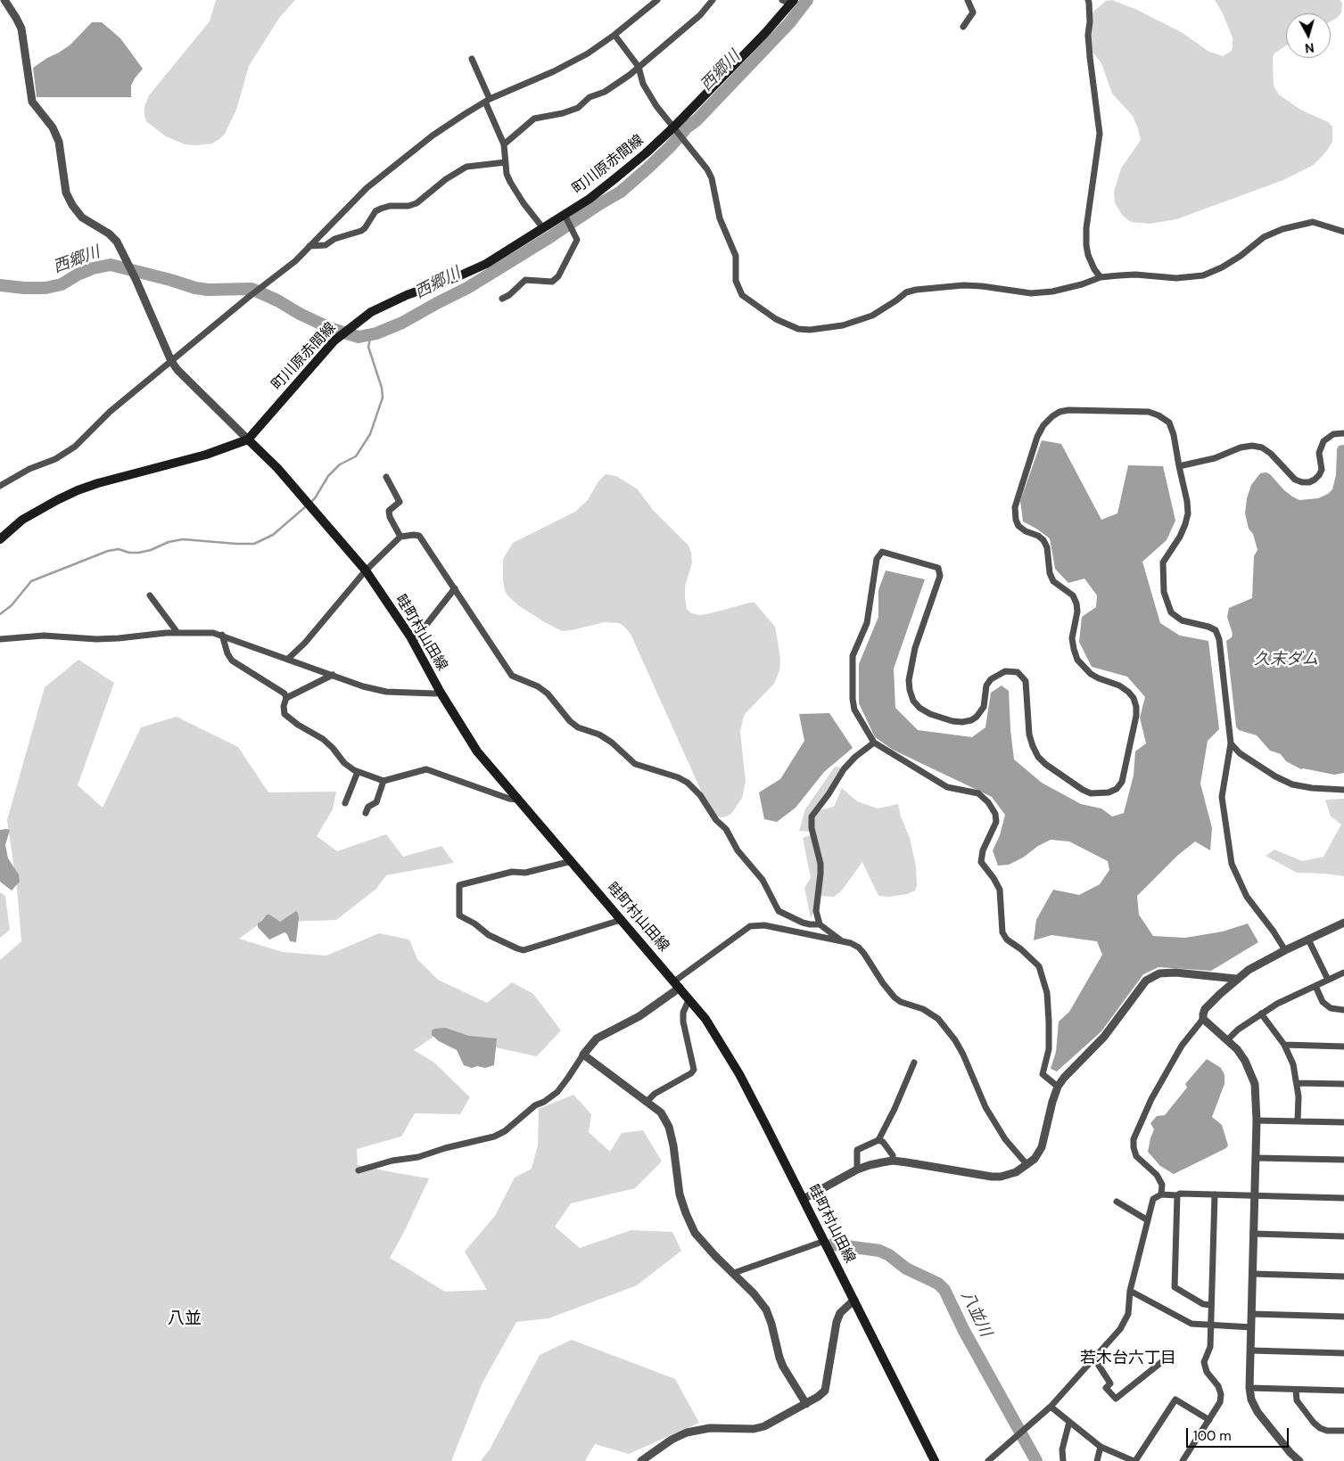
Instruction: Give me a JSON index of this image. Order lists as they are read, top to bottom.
{
  "streets": {
    "main road": ["町川原赤間線", "畦町村山田線"]
  },
  "crossings": [
    ["町川原赤間線", "畦町村山田線"]
  ],
  "districts": ["八並", "若木台六丁目"],
  "water": ["西郷川", "久末ダム", "八並川"],
  "scale_bar": "100 m",
  "north": "bottom"
}
